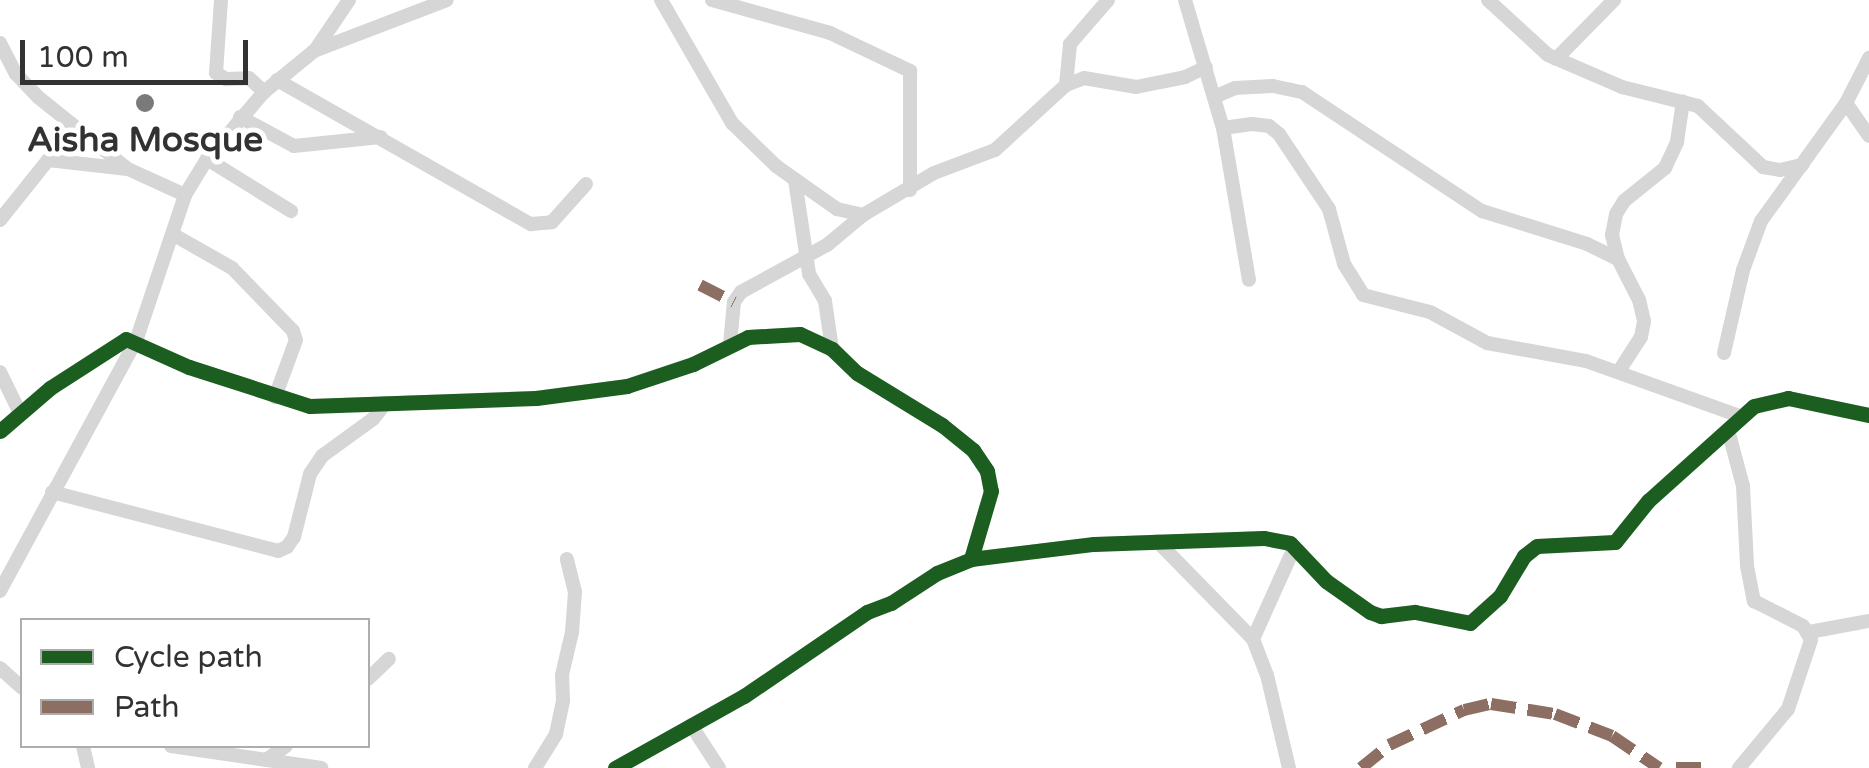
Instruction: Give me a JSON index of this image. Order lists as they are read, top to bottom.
{
  "places": ["Aisha Mosque"],
  "legend": ["Cycle path", "Path"],
  "scale_bar": "100 m"
}
